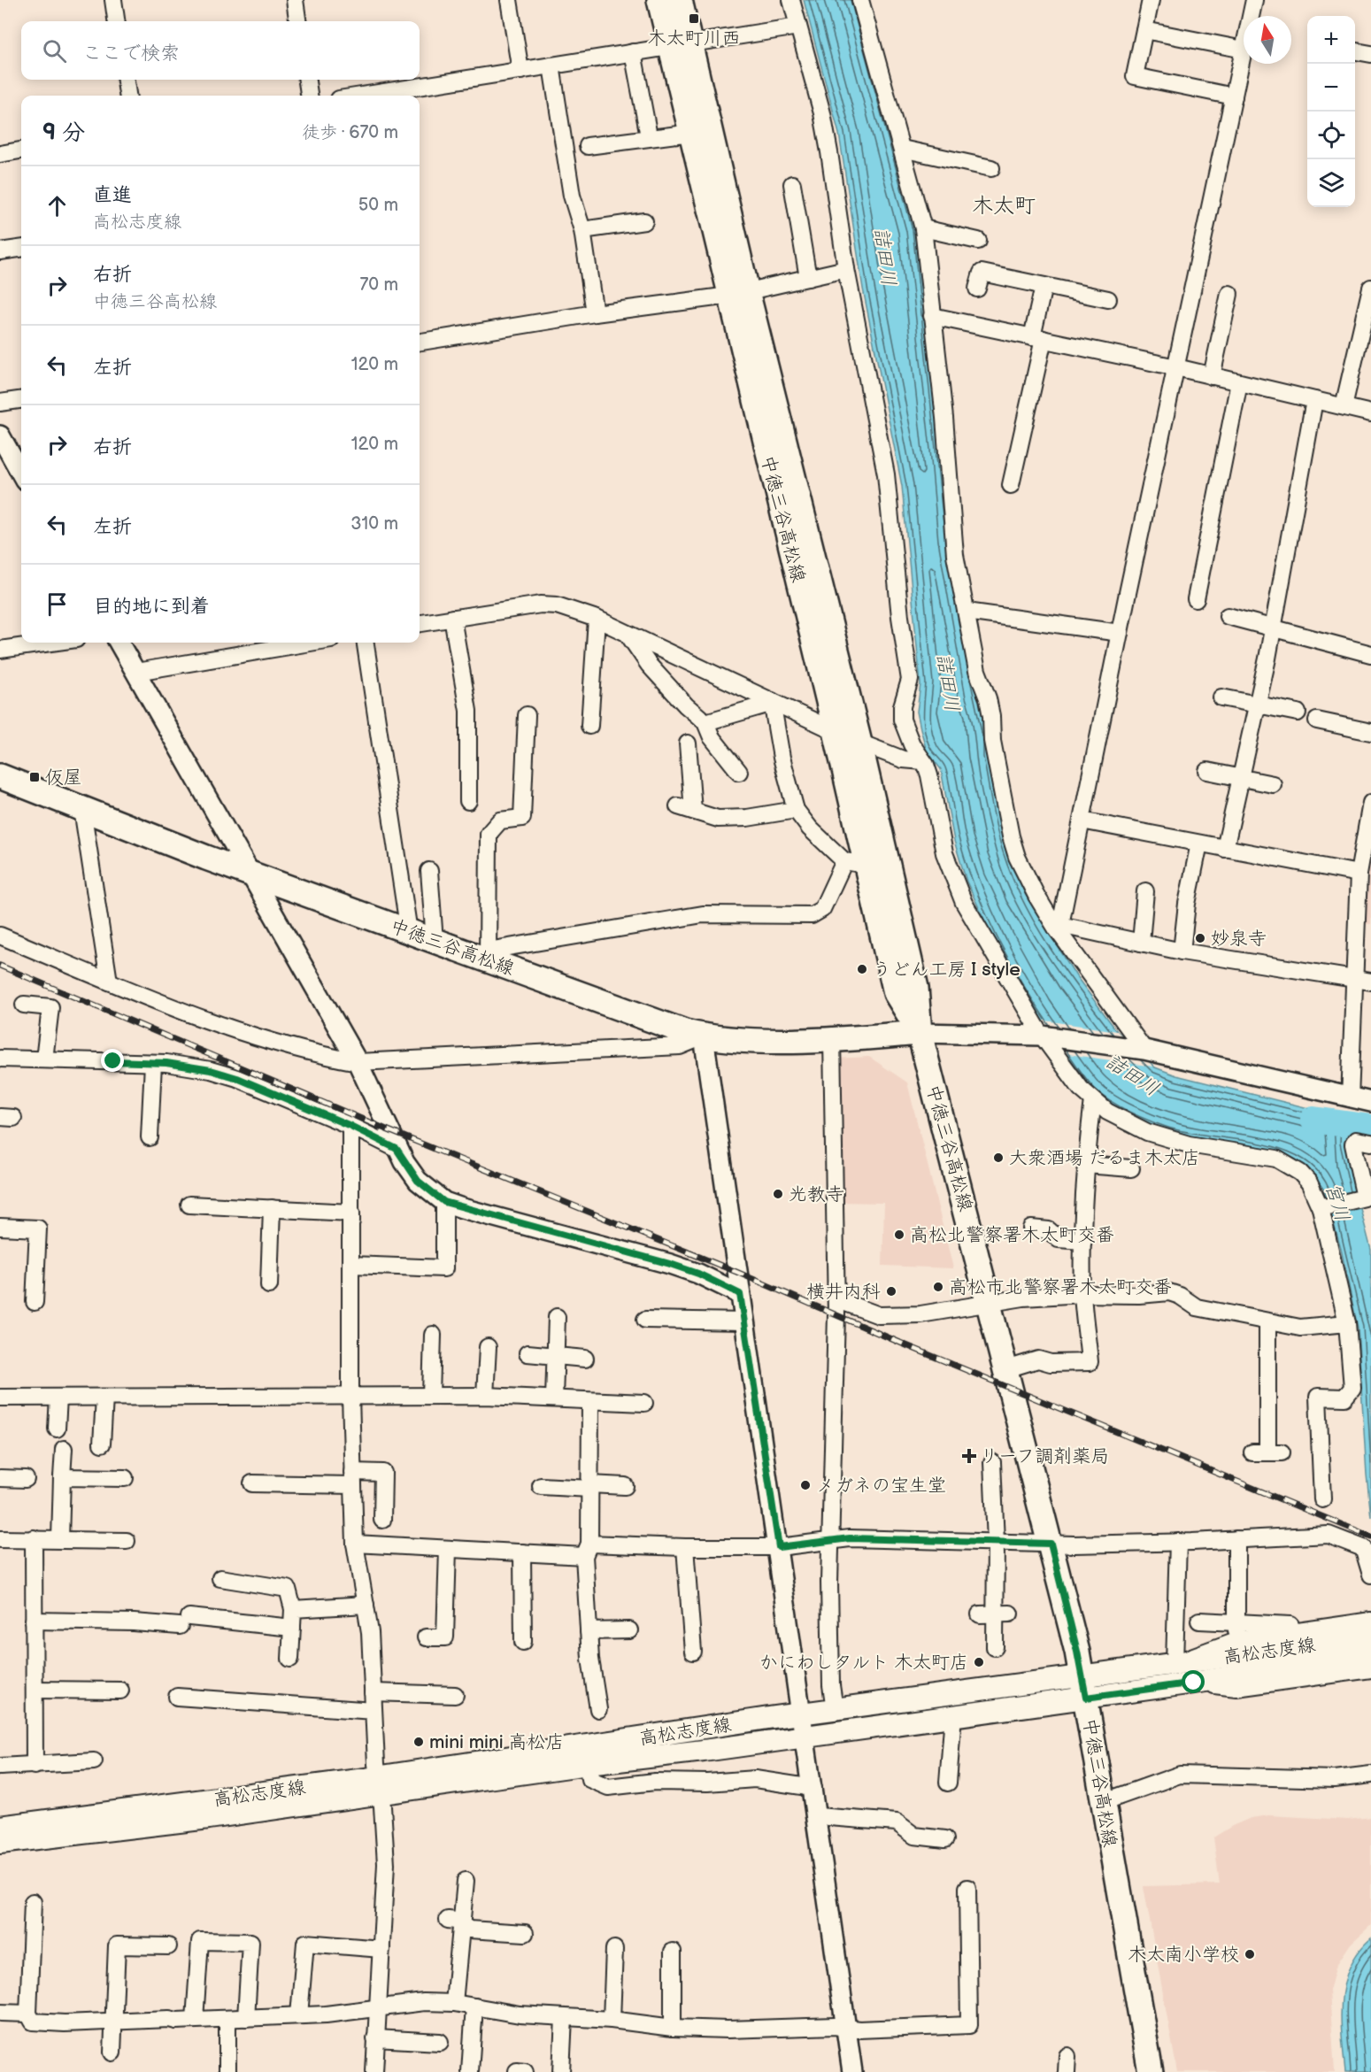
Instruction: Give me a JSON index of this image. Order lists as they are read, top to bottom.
{
  "streets": {
    "main road": ["中徳三谷高松線", "高松志度線"]
  },
  "crossings": [
    ["中徳三谷高松線", "高松志度線"]
  ],
  "districts": ["木太町"],
  "water": ["詰田川", "宮川"],
  "places": {
    "transit": ["木太町川西", "仮屋"],
    "other": [
      "妙泉寺",
      "うどん工房 I style",
      "大衆酒場 だるま木太店",
      "光教寺",
      "高松北警察署木太町交番",
      "高松市北警察署木太町交番",
      "横井内科",
      "メガネの宝生堂",
      "かにわしタルト 木太町店",
      "mini mini 高松店",
      "木太南小学校"
    ],
    "health": ["リーフ調剤薬局"]
  },
  "north": "top",
  "page": {
    "map_buttons": ["+", "−"],
    "search": "ここで検索",
    "heading": ["9 分", "徒歩 · 670 m"],
    "list": [
      ["直進", "高松志度線", "50 m"],
      ["右折", "中徳三谷高松線", "70 m"],
      ["左折", "120 m"],
      ["右折", "120 m"],
      ["左折", "310 m"],
      "目的地に到着"
    ]
  }
}
